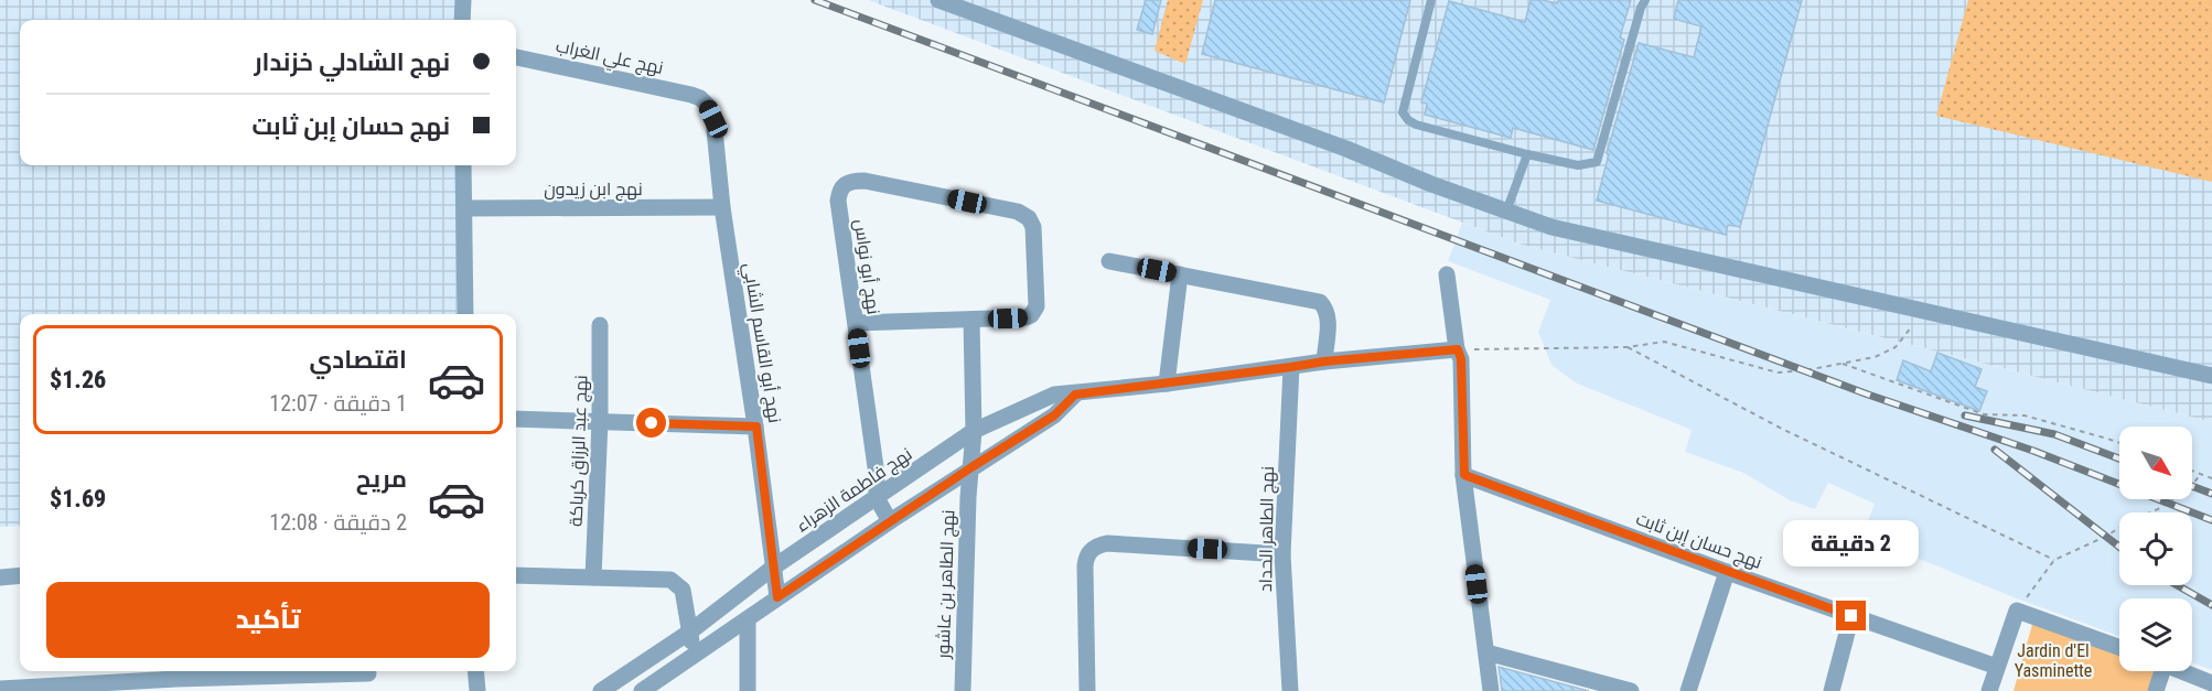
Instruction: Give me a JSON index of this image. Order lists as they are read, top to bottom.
{
  "streets": {
    "street": [
      "نهج علي الغراب",
      "نهج ابن زيدون",
      "نهج أبو نواس",
      "نهج أبو القاسم الشابي",
      "نهج عبد الرزاق كرباكة",
      "نهج فاطمة الزهراء",
      "نهج الطاهر الحداد",
      "نهج حسان إبن ثابت",
      "نهج الطاهر بن عاشور"
    ]
  },
  "crossings": [
    ["نهج علي الغراب", "نهج أبو القاسم الشابي"],
    ["نهج ابن زيدون", "نهج أبو القاسم الشابي"],
    ["نهج أبو نواس", "نهج فاطمة الزهراء"],
    ["نهج أبو نواس", "نهج الطاهر بن عاشور"],
    ["نهج أبو القاسم الشابي", "نهج فاطمة الزهراء"],
    ["نهج فاطمة الزهراء", "نهج الطاهر الحداد"],
    ["نهج فاطمة الزهراء", "نهج الطاهر بن عاشور"]
  ],
  "parks": ["Jardin d'El Yasminette"],
  "north": "bottom right",
  "page": {
    "banner": ["نهج الشادلي خزندار", "نهج حسان إبن ثابت"],
    "list": [
      {
        "name": "اقتصادي",
        "note": "1 دقيقة · 12:07",
        "value": "$1.26"
      },
      {
        "name": "مريح",
        "note": "2 دقيقة · 12:08",
        "value": "$1.69"
      }
    ],
    "bubble": "2 دقيقة",
    "buttons": "تأكيد"
  }
}
